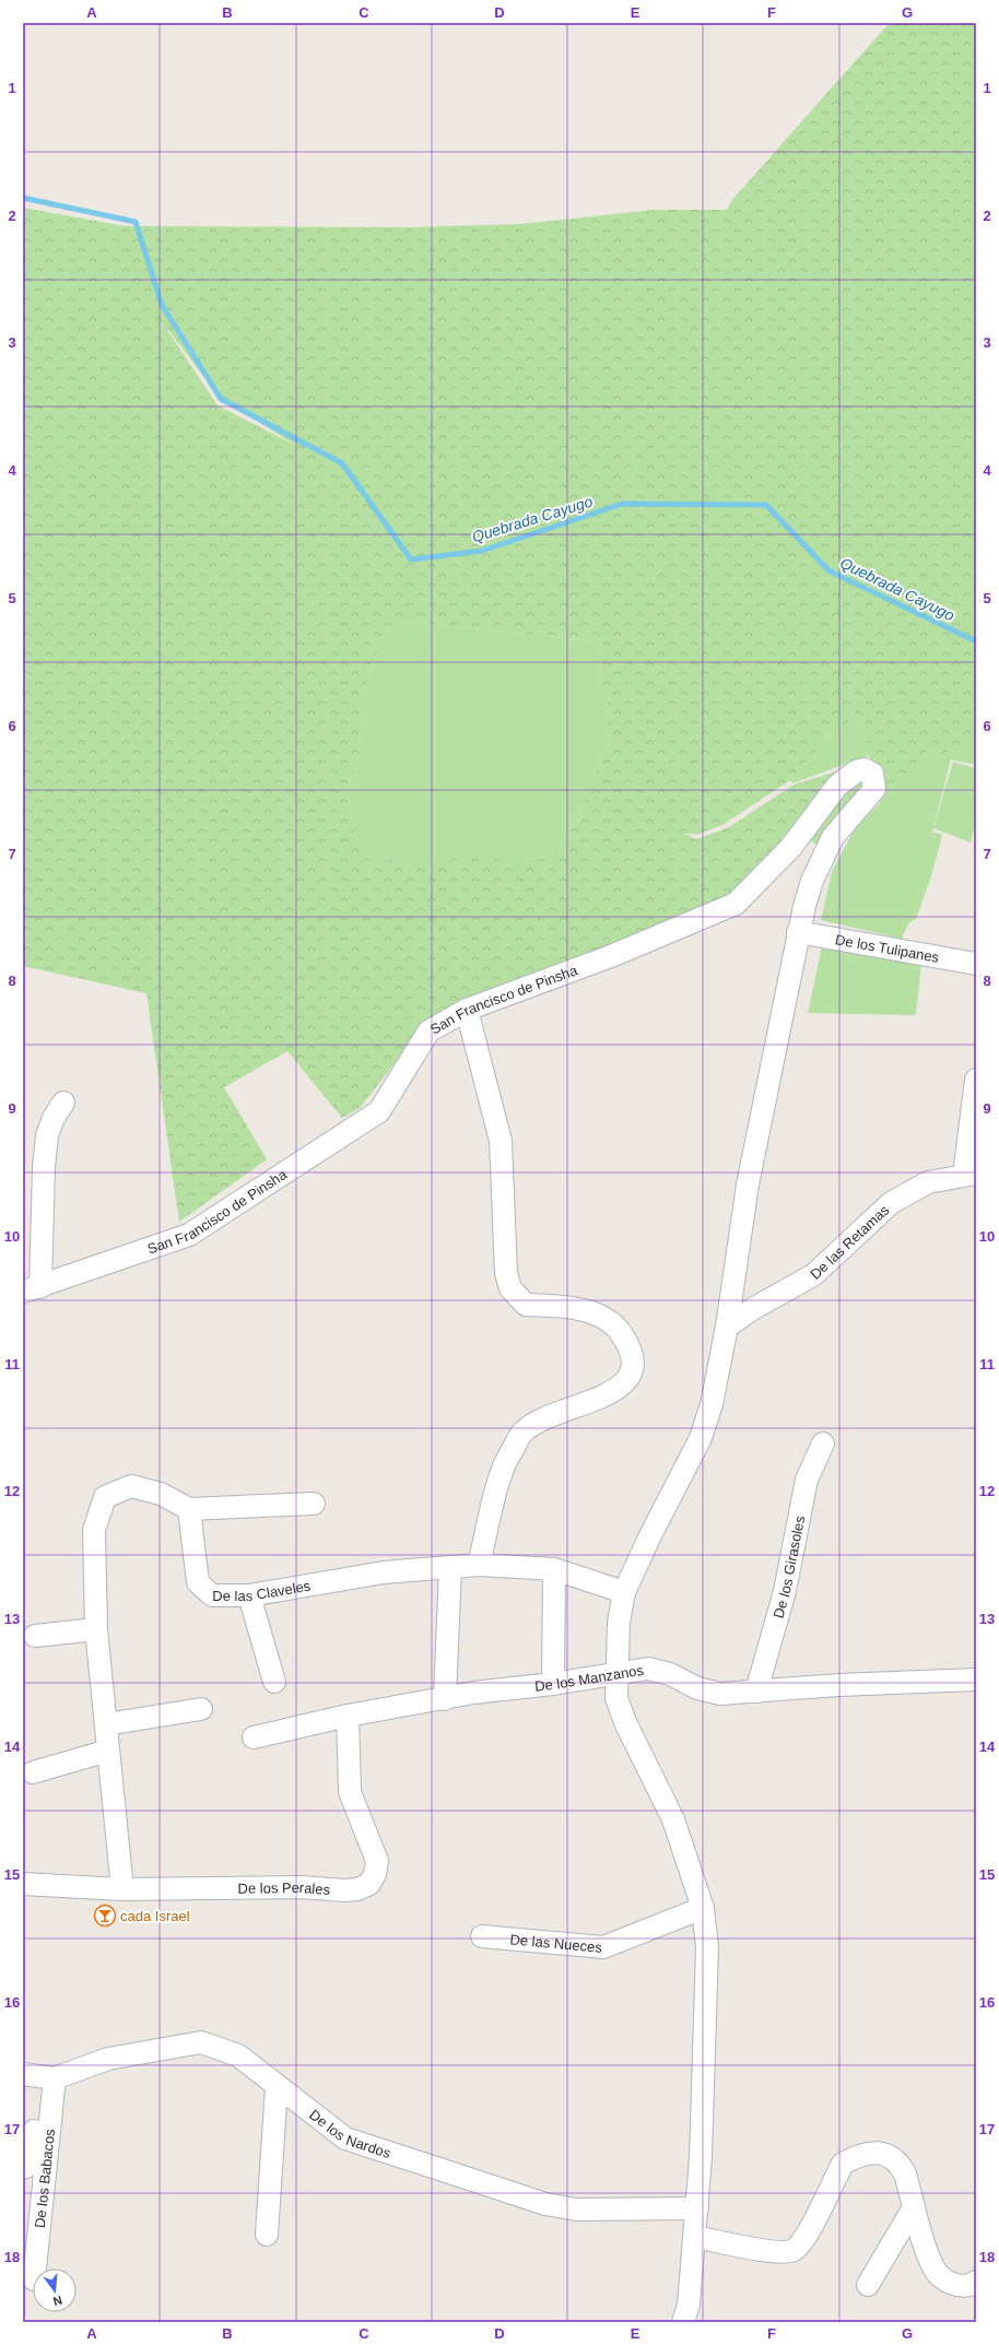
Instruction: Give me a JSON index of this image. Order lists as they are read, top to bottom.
{
  "streets": {
    "street": [
      "De los Tulipanes",
      "San Francisco de Pinsha",
      "De las Retamas",
      "De los Girasoles",
      "De las Claveles",
      "De los Manzanos",
      "De los Perales",
      "De las Nueces",
      "De los Nardos",
      "De los Babacos"
    ]
  },
  "crossings": [
    ["De los Tulipanes", "San Francisco de Pinsha"],
    ["De los Girasoles", "De los Manzanos"],
    ["De los Manzanos", "De los Perales"],
    ["De los Nardos", "De los Babacos"]
  ],
  "water": ["Quebrada Cayugo"],
  "places": {
    "bar": ["cada Israel"]
  },
  "north": "bottom",
  "grid": {
    "columns": [
      "A",
      "B",
      "C",
      "D",
      "E",
      "F",
      "G"
    ],
    "rows": [
      "1",
      "2",
      "3",
      "4",
      "5",
      "6",
      "7",
      "8",
      "9",
      "10",
      "11",
      "12",
      "13",
      "14",
      "15",
      "16",
      "17",
      "18"
    ]
  }
}
